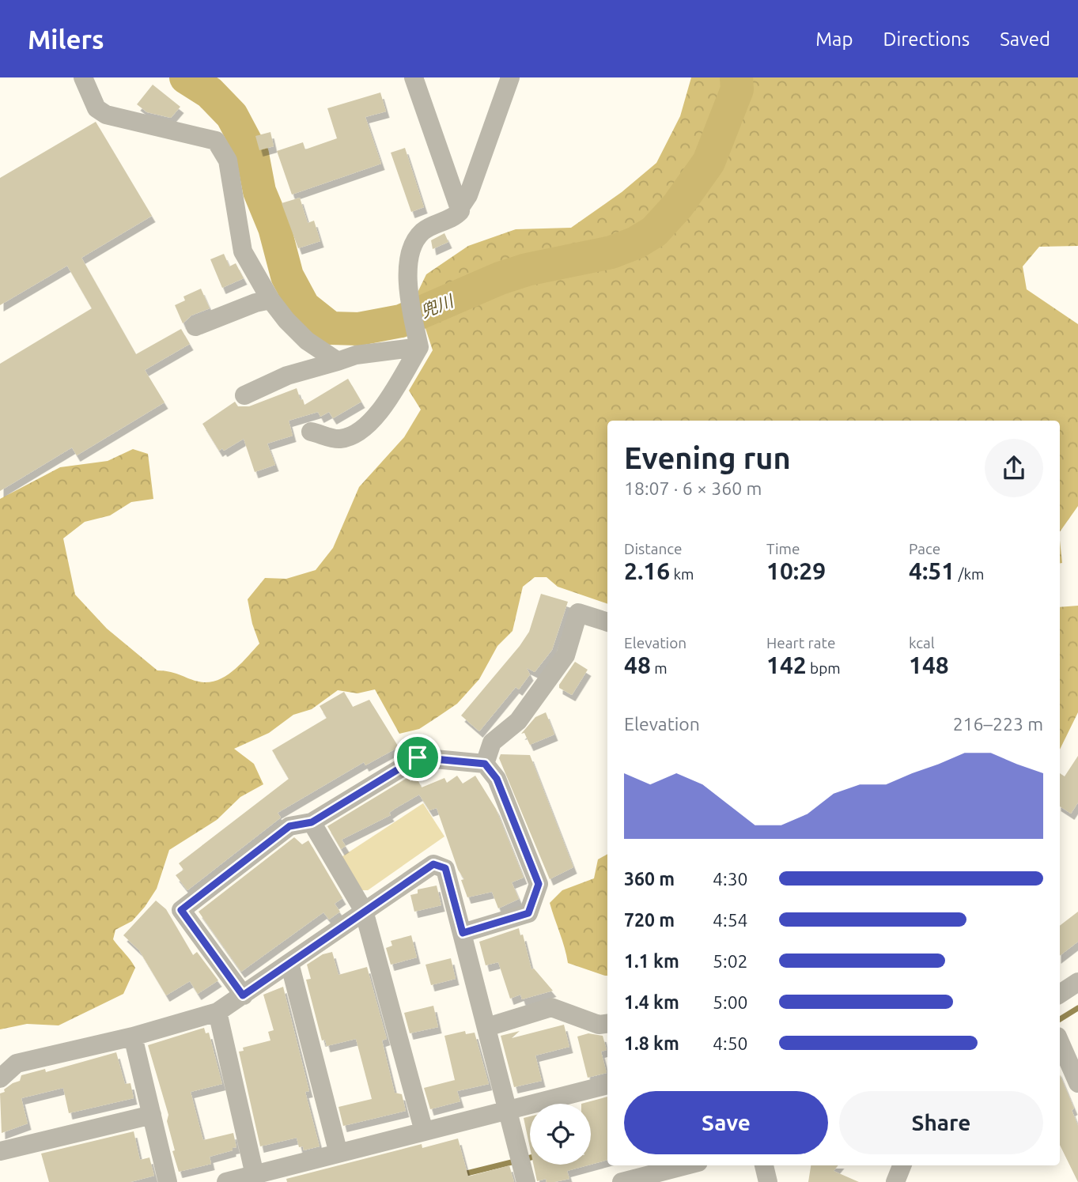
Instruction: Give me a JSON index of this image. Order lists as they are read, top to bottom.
{
  "water": ["兜川"],
  "page": {
    "header": "Milers",
    "nav": ["Map", "Directions", "Saved"],
    "heading": ["Evening run", "18:07 · 6 × 360 m"],
    "stats": [
      ["Distance", "2.16 km"],
      ["Time", "10:29"],
      ["Pace", "4:51 /km"],
      ["Elevation", "48 m"],
      ["Heart rate", "142 bpm"],
      ["kcal", "148"]
    ],
    "chart": ["Elevation", "216–223 m"],
    "list": [
      {
        "name": "360 m",
        "note": "4:30"
      },
      {
        "name": "720 m",
        "note": "4:54"
      },
      {
        "name": "1.1 km",
        "note": "5:02"
      },
      {
        "name": "1.4 km",
        "note": "5:00"
      },
      {
        "name": "1.8 km",
        "note": "4:50"
      }
    ],
    "buttons": ["Save", "Share"]
  }
}
